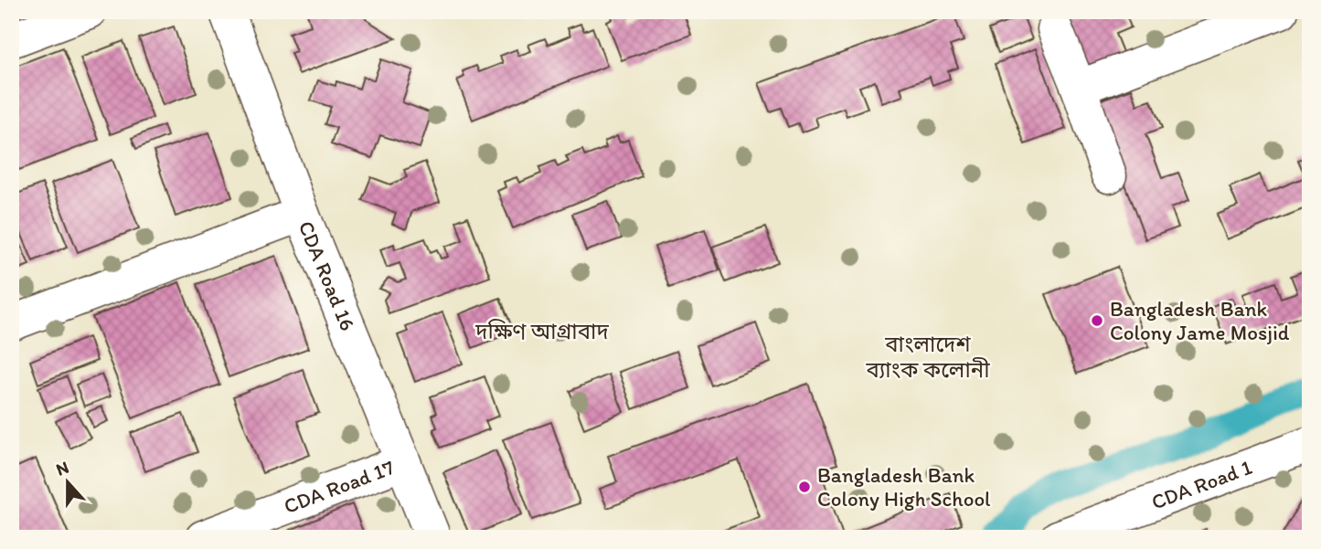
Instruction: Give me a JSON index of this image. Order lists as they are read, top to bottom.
{
  "streets": {
    "street": ["CDA Road 16", "CDA Road 1", "CDA Road 17"]
  },
  "crossings": [
    ["CDA Road 16", "CDA Road 17"]
  ],
  "districts": ["দক্ষিণ আগ্রাবাদ", "বাংলাদেশ ব্যাংক কলোনী"],
  "places": ["Bangladesh Bank Colony Jame Mosjid", "Bangladesh Bank Colony High School"],
  "north": "top"
}
